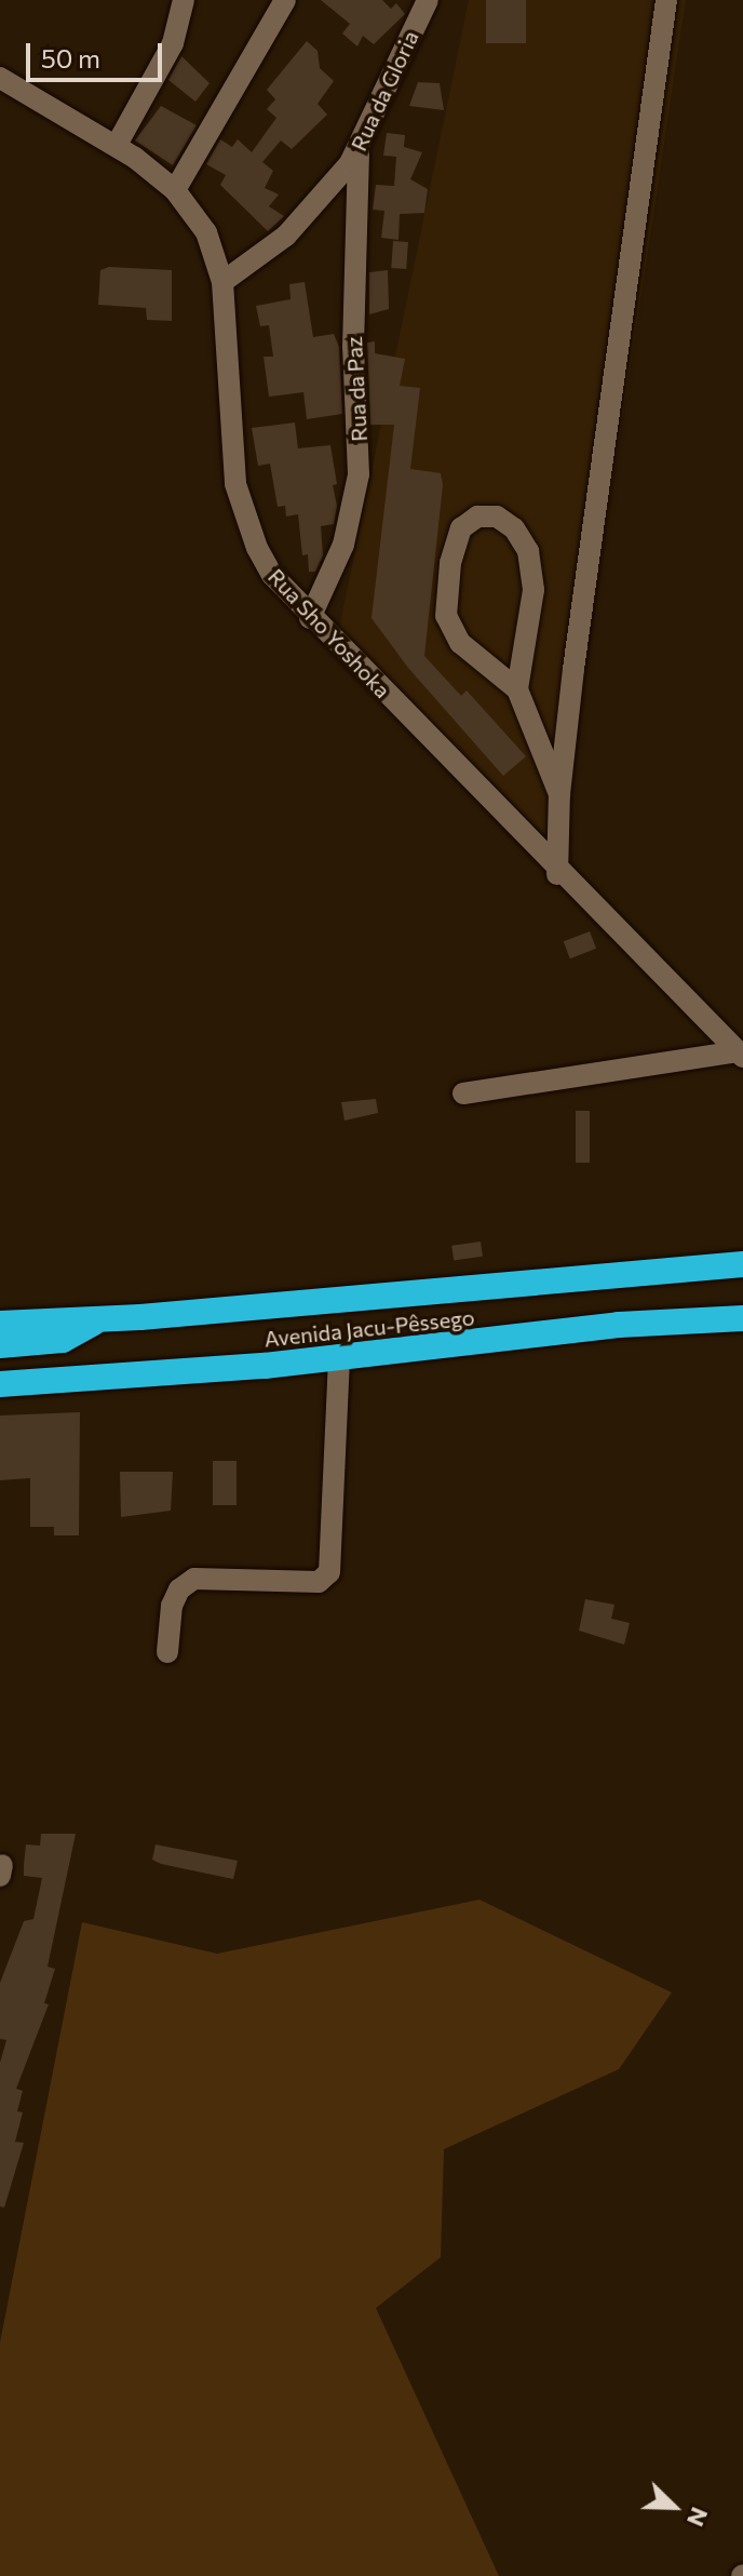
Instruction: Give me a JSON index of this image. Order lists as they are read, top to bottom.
{
  "streets": {
    "highway": ["Avenida Jacu-Pêssego"],
    "street": ["Rua da Gloria", "Rua da Paz", "Rua Sho Yoshoka"]
  },
  "crossings": [
    ["Rua da Gloria", "Rua da Paz"],
    ["Rua da Gloria", "Rua Sho Yoshoka"],
    ["Rua da Paz", "Rua Sho Yoshoka"]
  ],
  "scale_bar": "50 m",
  "north": "bottom right"
}
